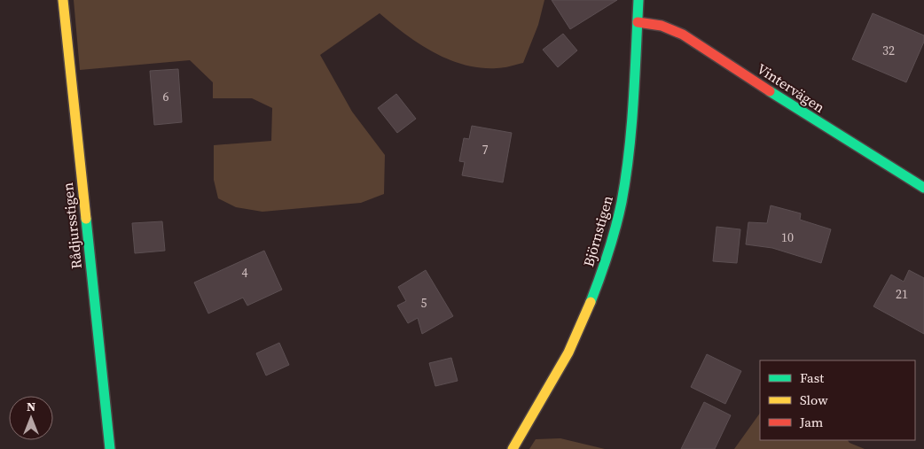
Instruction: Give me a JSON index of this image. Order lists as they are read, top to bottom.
{
  "streets": {
    "street": ["Vintervägen", "Rådjursstigen", "Björnstigen"]
  },
  "crossings": [
    ["Vintervägen", "Björnstigen"]
  ],
  "house_numbers": [
    "32",
    "6",
    "7",
    "10",
    "4",
    "21",
    "5"
  ],
  "legend": ["Fast", "Slow", "Jam"],
  "north": "top"
}
